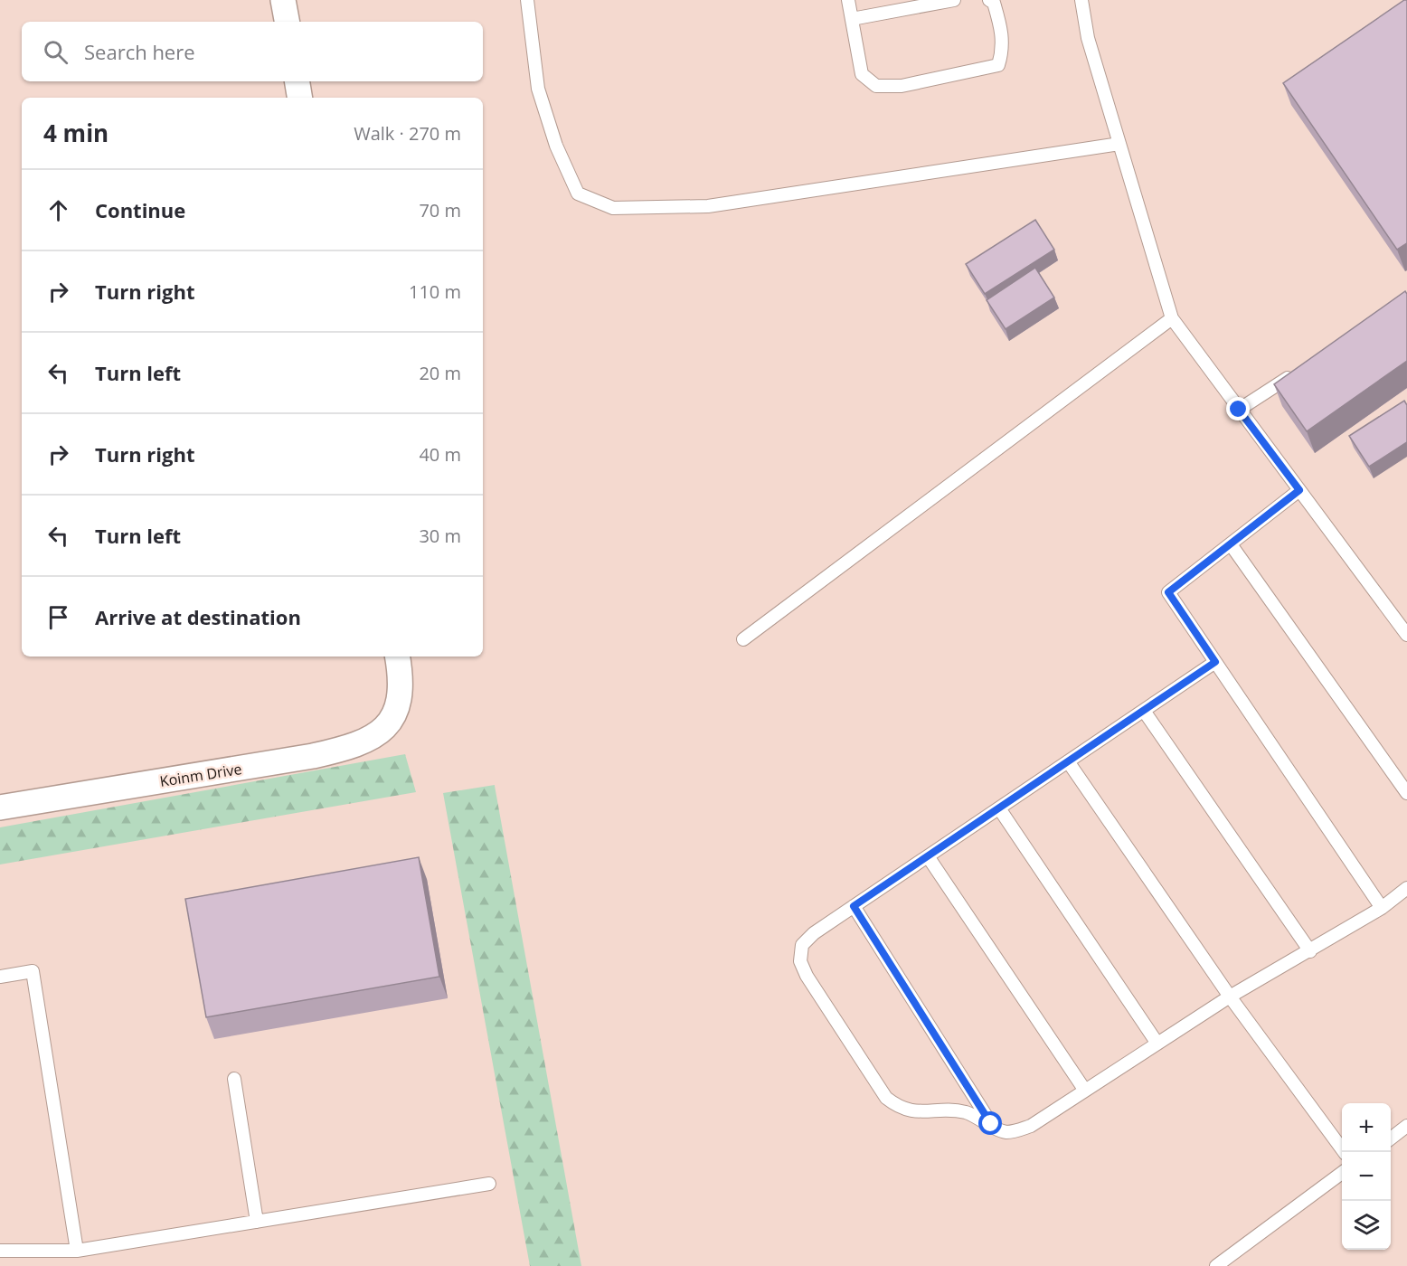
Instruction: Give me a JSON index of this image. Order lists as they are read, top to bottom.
{
  "streets": {
    "street": ["Koinm Drive"]
  },
  "page": {
    "search": "Search here",
    "heading": ["4 min", "Walk · 270 m"],
    "list": [
      ["Continue", "70 m"],
      ["Turn right", "110 m"],
      ["Turn left", "20 m"],
      ["Turn right", "40 m"],
      ["Turn left", "30 m"],
      "Arrive at destination"
    ],
    "map_buttons": ["+", "−"]
  }
}
